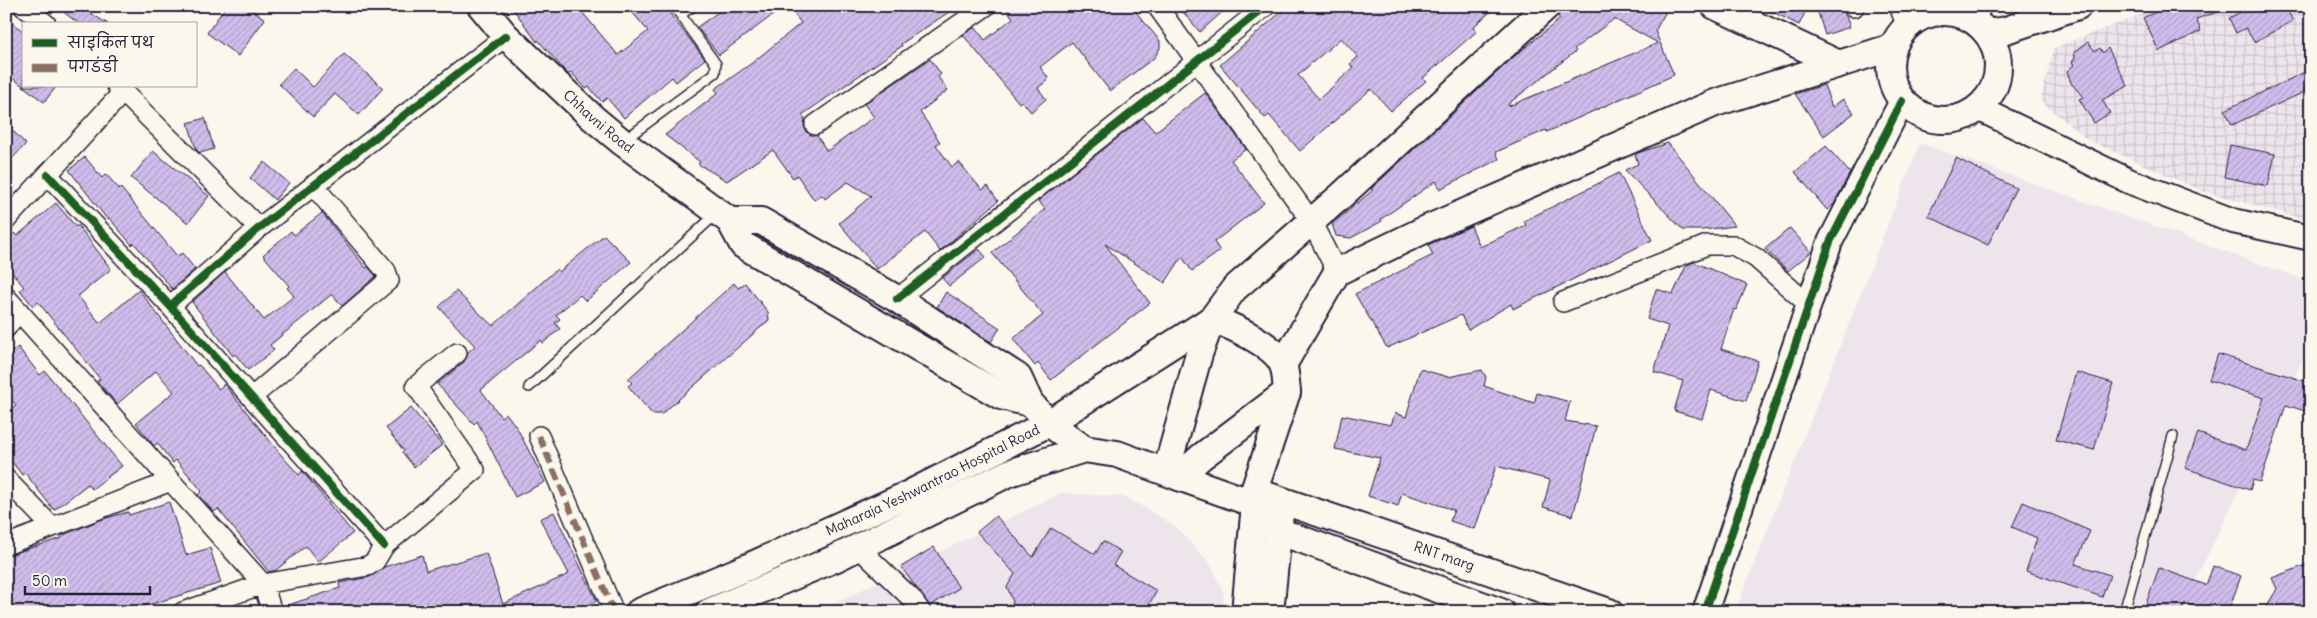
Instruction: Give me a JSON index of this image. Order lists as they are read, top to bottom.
{
  "streets": {
    "main road": ["Chhavni Road", "Maharaja Yeshwantrao Hospital Road", "RNT marg"]
  },
  "crossings": [
    ["Maharaja Yeshwantrao Hospital Road", "RNT marg"]
  ],
  "legend": ["साइकिल पथ", "पगडंडी"],
  "scale_bar": "50 m"
}
